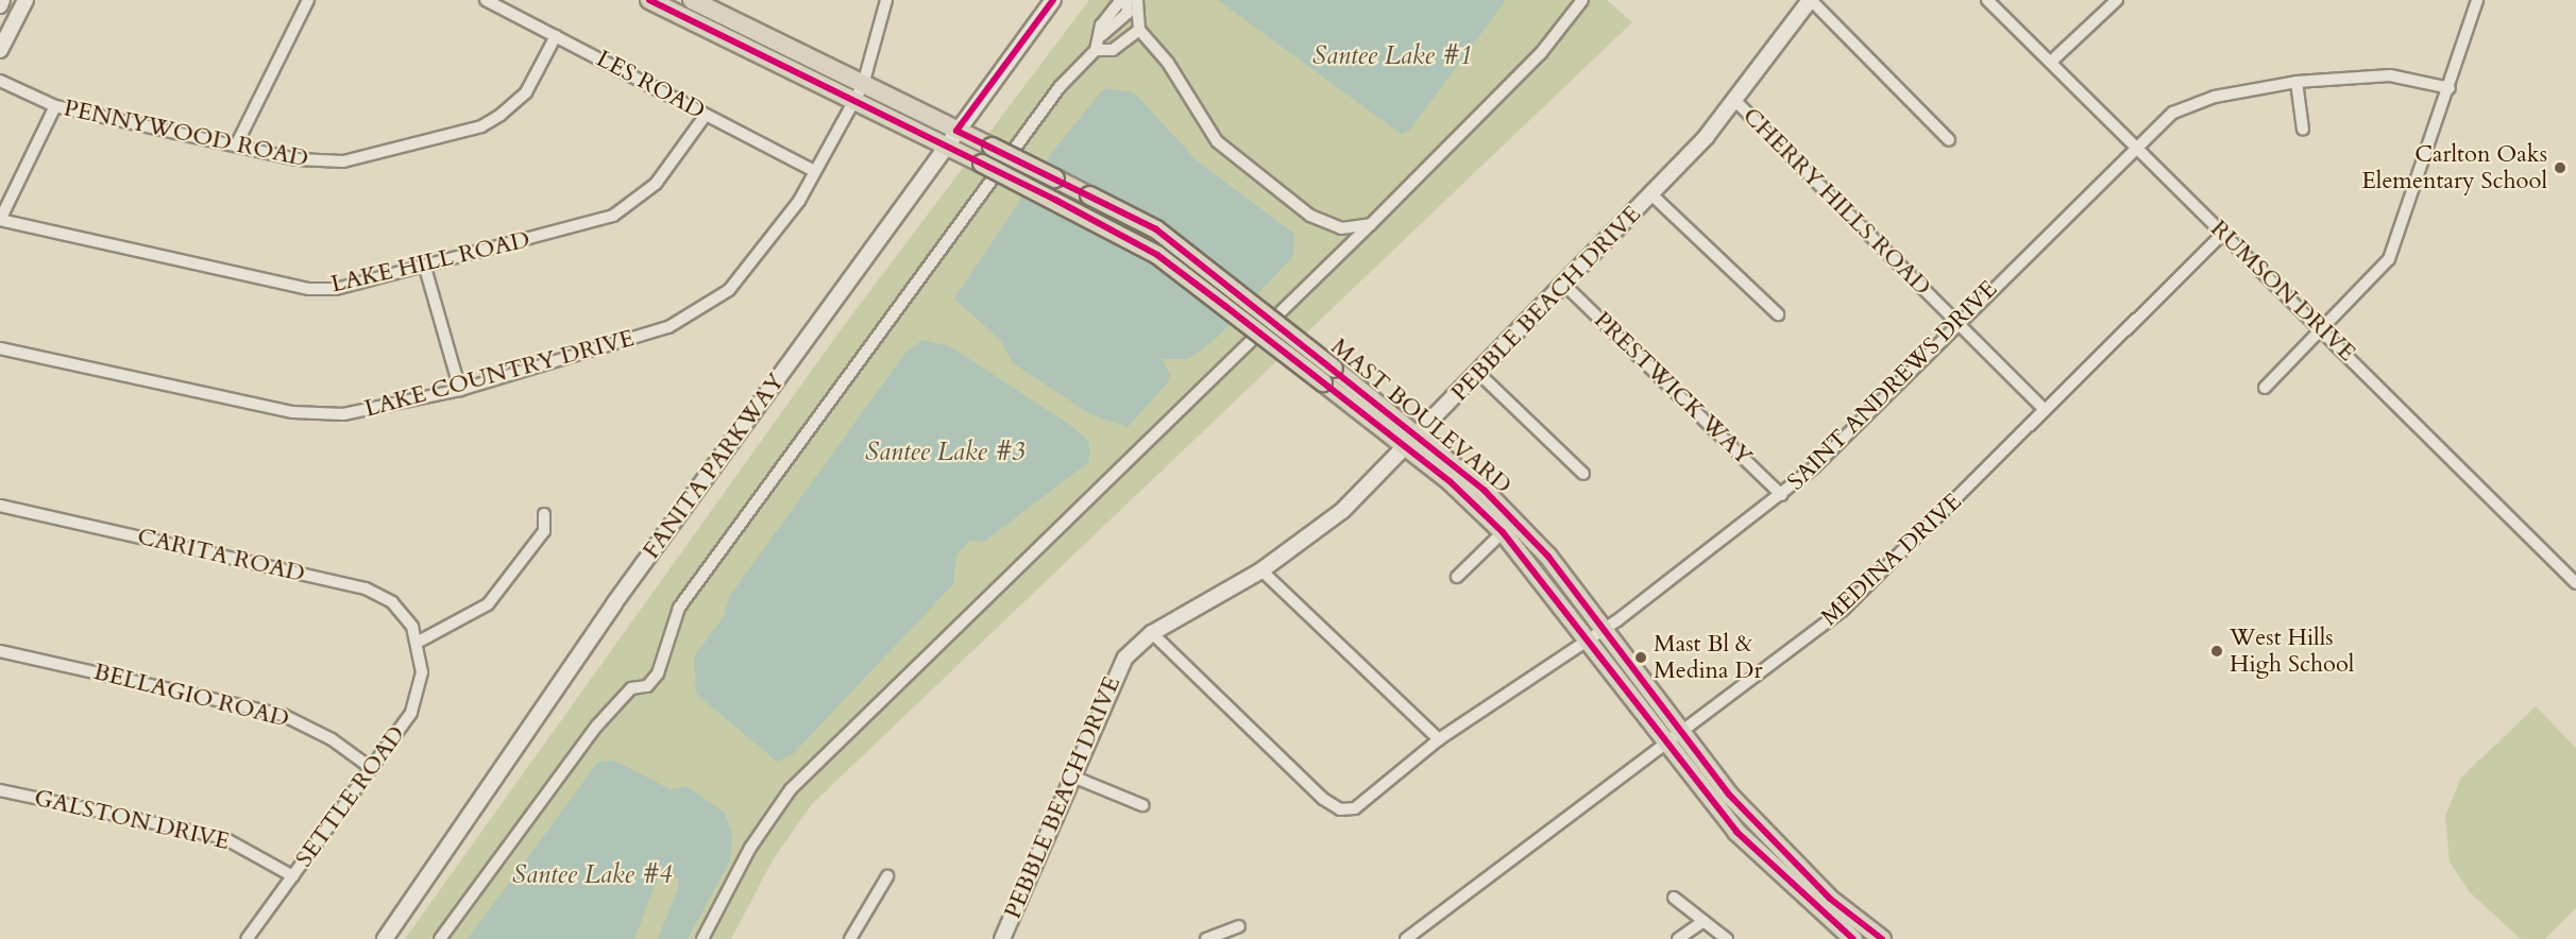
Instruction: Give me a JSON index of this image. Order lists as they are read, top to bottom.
{
  "streets": {
    "main road": ["MAST BOULEVARD"],
    "street": [
      "LES ROAD",
      "PENNYWOOD ROAD",
      "CHERRY HILLS ROAD",
      "LAKE HILL ROAD",
      "RUMSON DRIVE",
      "PEBBLE BEACH DRIVE",
      "LAKE COUNTRY DRIVE",
      "SAINT ANDREWS DRIVE",
      "PRESTWICK WAY",
      "FANITA PARKWAY",
      "CARITA ROAD",
      "MEDINA DRIVE",
      "BELLAGIO ROAD",
      "SETTLE ROAD",
      "GALSTON DRIVE"
    ]
  },
  "crossings": [
    ["LES ROAD", "PENNYWOOD ROAD"],
    ["LES ROAD", "LAKE HILL ROAD"],
    ["LES ROAD", "LAKE COUNTRY DRIVE"],
    ["CHERRY HILLS ROAD", "PEBBLE BEACH DRIVE"],
    ["CHERRY HILLS ROAD", "SAINT ANDREWS DRIVE"],
    ["CHERRY HILLS ROAD", "MEDINA DRIVE"],
    ["RUMSON DRIVE", "SAINT ANDREWS DRIVE"],
    ["RUMSON DRIVE", "MEDINA DRIVE"],
    ["PEBBLE BEACH DRIVE", "SAINT ANDREWS DRIVE"],
    ["PEBBLE BEACH DRIVE", "PRESTWICK WAY"],
    ["PEBBLE BEACH DRIVE", "MAST BOULEVARD"],
    ["LAKE COUNTRY DRIVE", "MAST BOULEVARD"],
    ["SAINT ANDREWS DRIVE", "PRESTWICK WAY"],
    ["SAINT ANDREWS DRIVE", "MAST BOULEVARD"],
    ["MAST BOULEVARD", "FANITA PARKWAY"],
    ["MAST BOULEVARD", "MEDINA DRIVE"],
    ["CARITA ROAD", "SETTLE ROAD"],
    ["BELLAGIO ROAD", "SETTLE ROAD"],
    ["SETTLE ROAD", "GALSTON DRIVE"]
  ],
  "water": ["Santee Lake #1", "Santee Lake #3", "Santee Lake #4"],
  "places": ["Carlton Oaks Elementary School", "West Hills High School", "Mast Bl & Medina Dr"]
}
